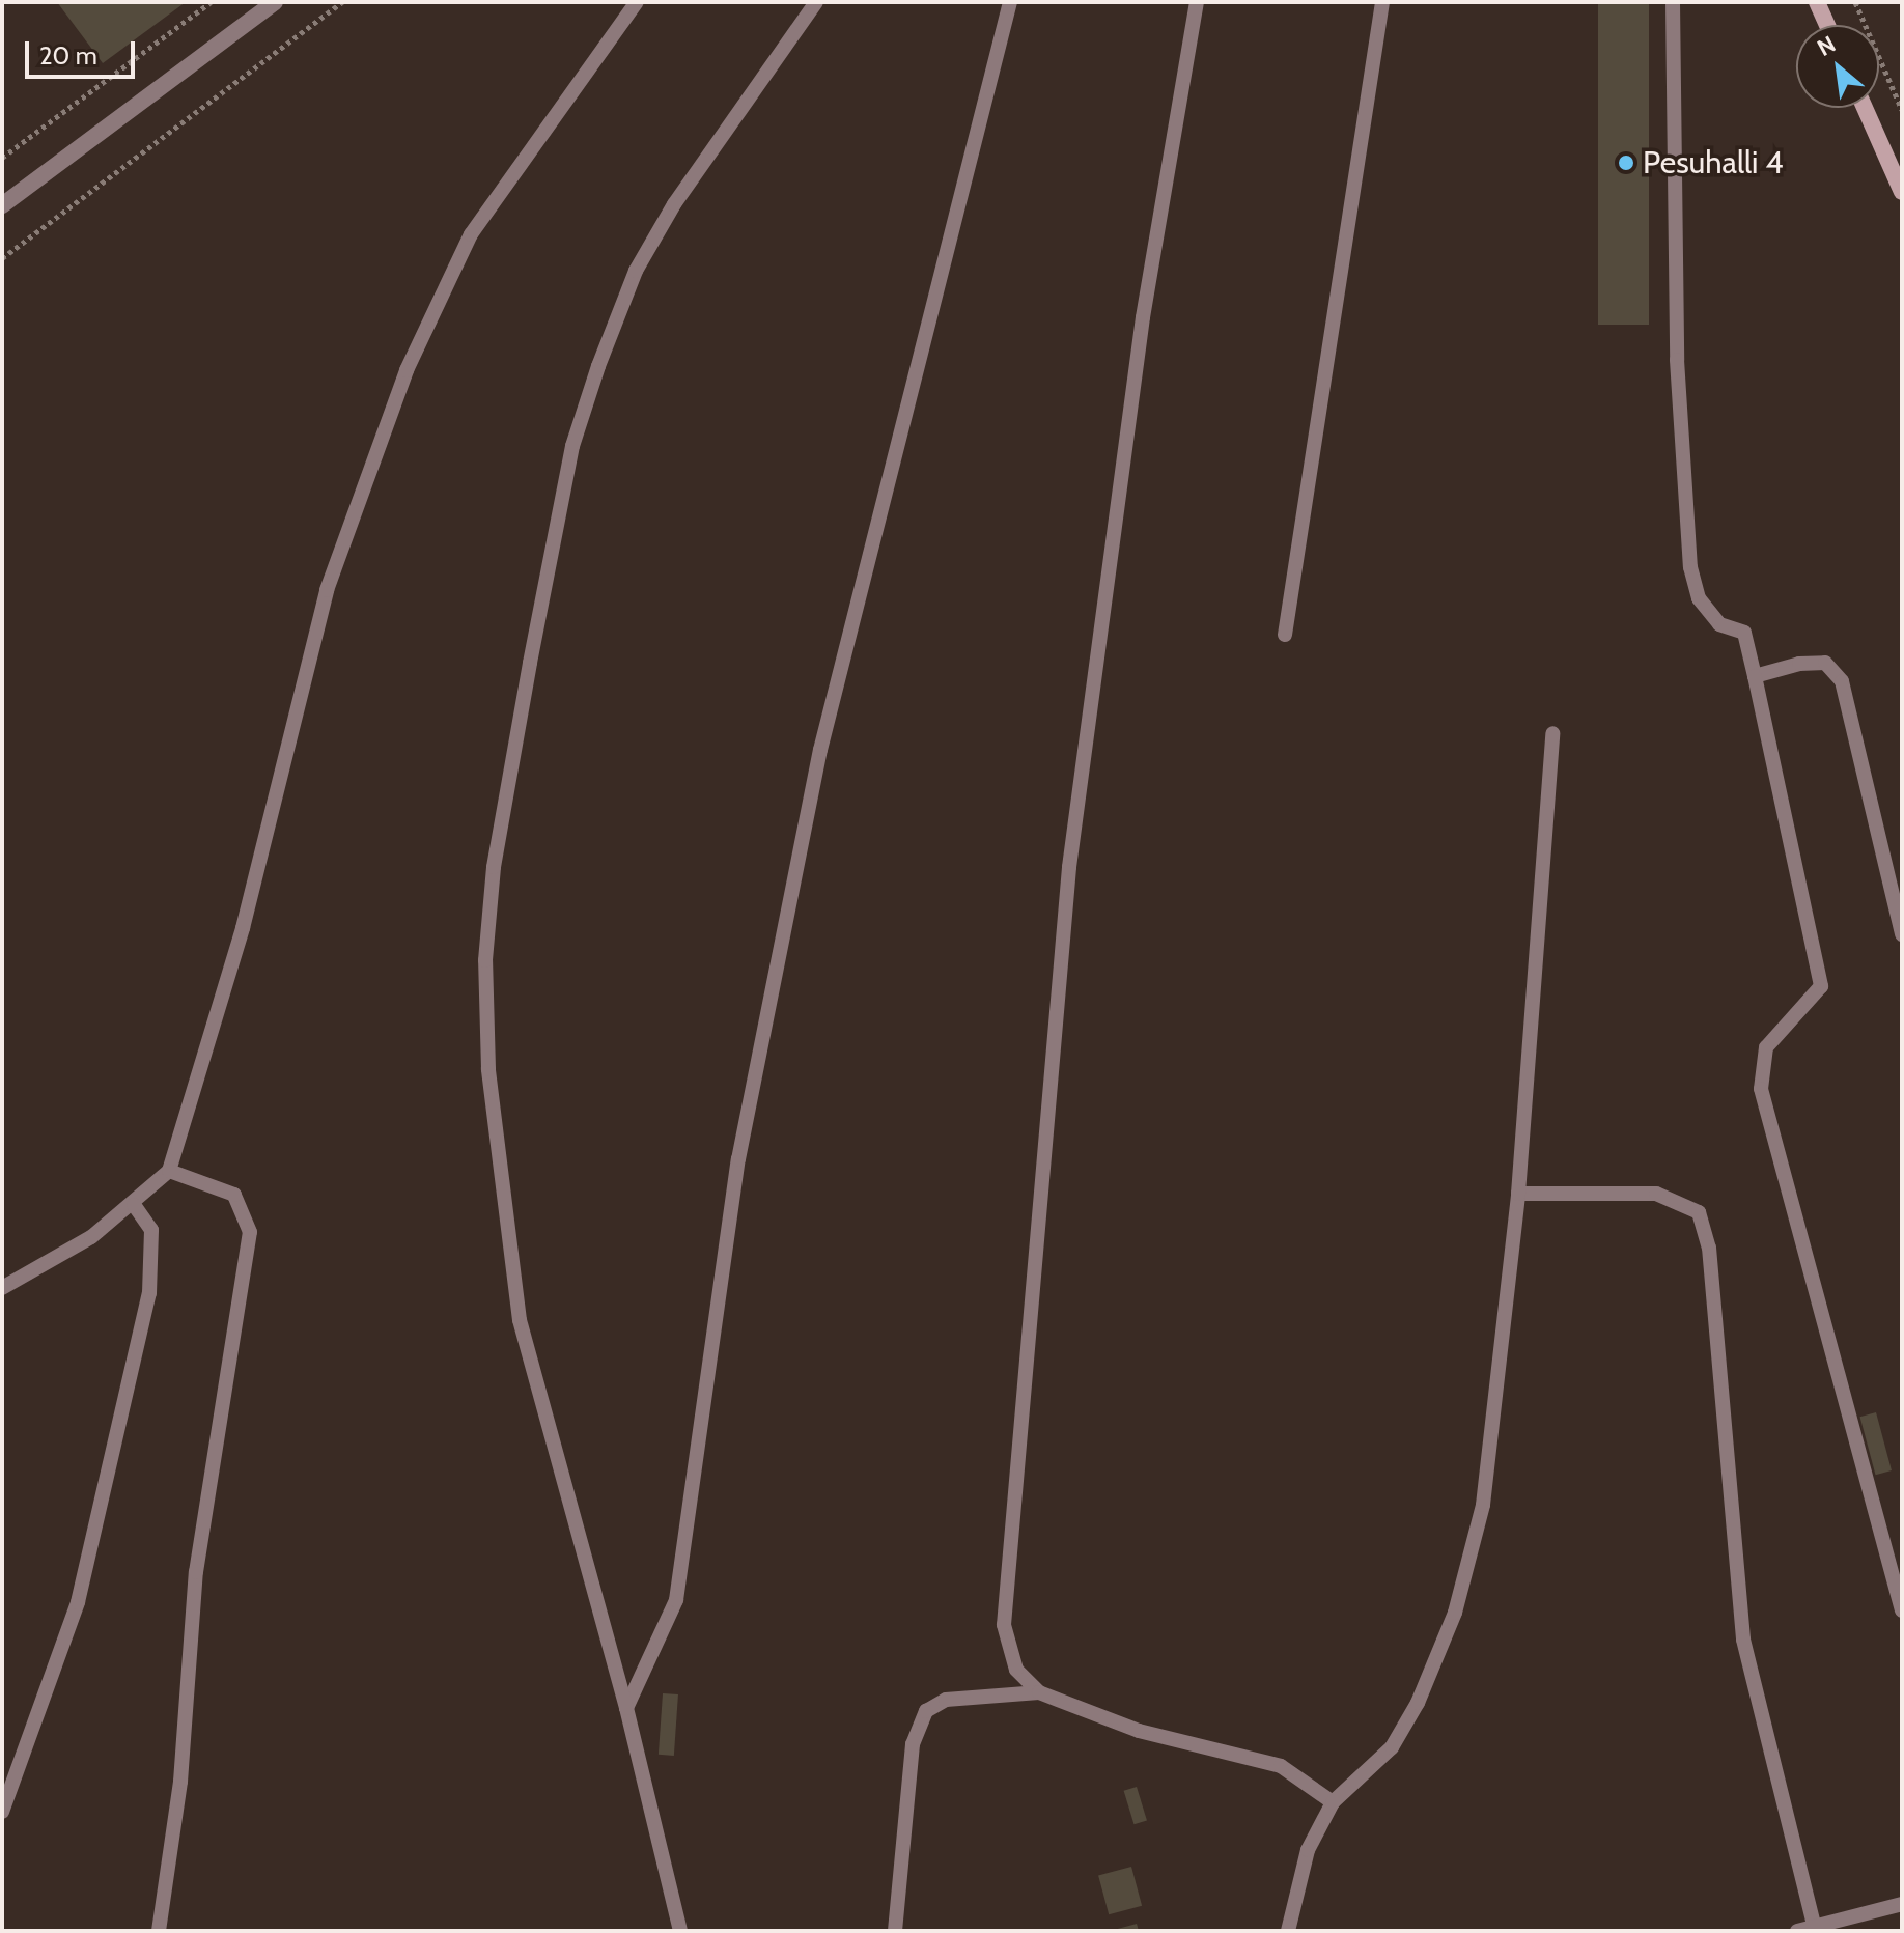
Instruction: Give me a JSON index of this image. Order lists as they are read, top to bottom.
{
  "places": ["Pesuhalli 4"],
  "scale_bar": "20 m",
  "north": "top left"
}
